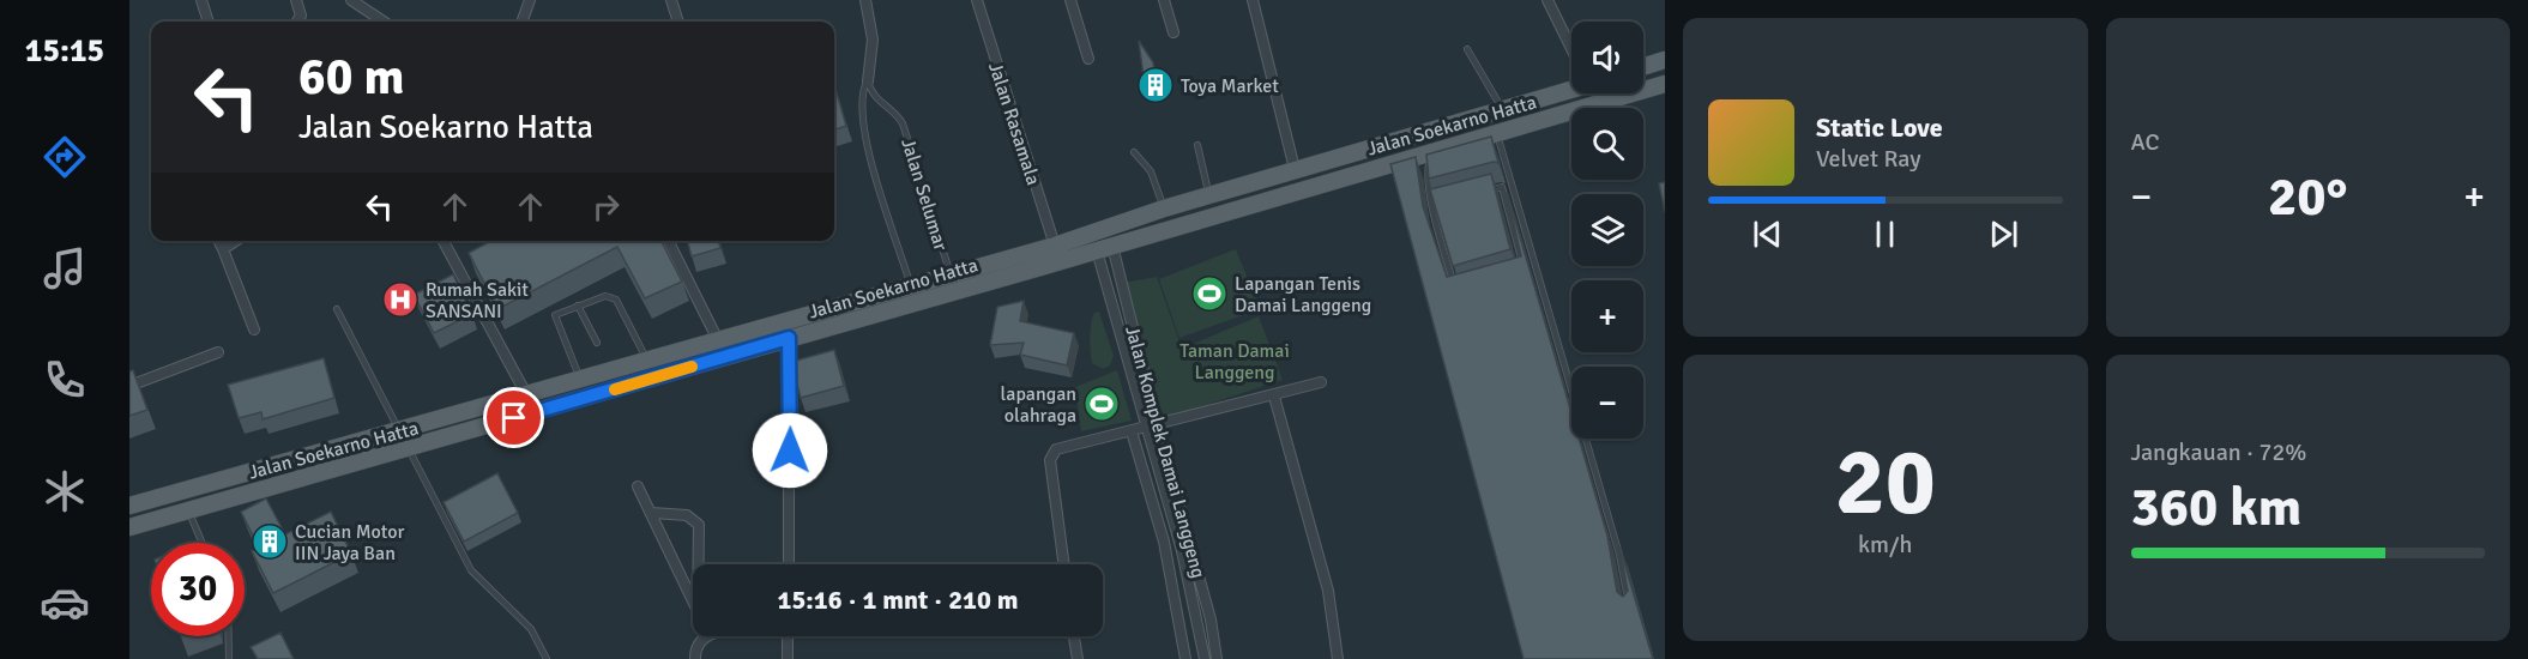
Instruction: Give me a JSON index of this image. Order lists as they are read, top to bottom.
{
  "streets": {
    "main road": ["Jalan Soekarno Hatta"],
    "street": ["Jalan Rasamala", "Jalan Komplek Damai Langgeng"],
    "lane": ["Jalan Selumar"]
  },
  "crossings": [
    ["Jalan Rasamala", "Jalan Soekarno Hatta"],
    ["Jalan Soekarno Hatta", "Jalan Selumar"],
    ["Jalan Soekarno Hatta", "Jalan Komplek Damai Langgeng"]
  ],
  "parks": ["Taman Damai Langgeng"],
  "places": {
    "building": ["Toya Market", "Cucian Motor IIN Jaya Ban"],
    "sports": ["Lapangan Tenis Damai Langgeng", "lapangan olahraga"],
    "hospital": ["Rumah Sakit SANSANI"]
  },
  "page": {
    "tabs": "15:15",
    "tile": [
      "AC",
      ["20", "km/h"],
      ["Jangkauan · 72%", "360 km"]
    ],
    "map_buttons": ["+", "−"],
    "turn": ["60 m", "Jalan Soekarno Hatta"],
    "song": ["Static Love", "Velvet Ray"],
    "heat": ["−", "20°", "+"],
    "limit": "30",
    "trip": "15:16 · 1 mnt · 210 m"
  }
}
